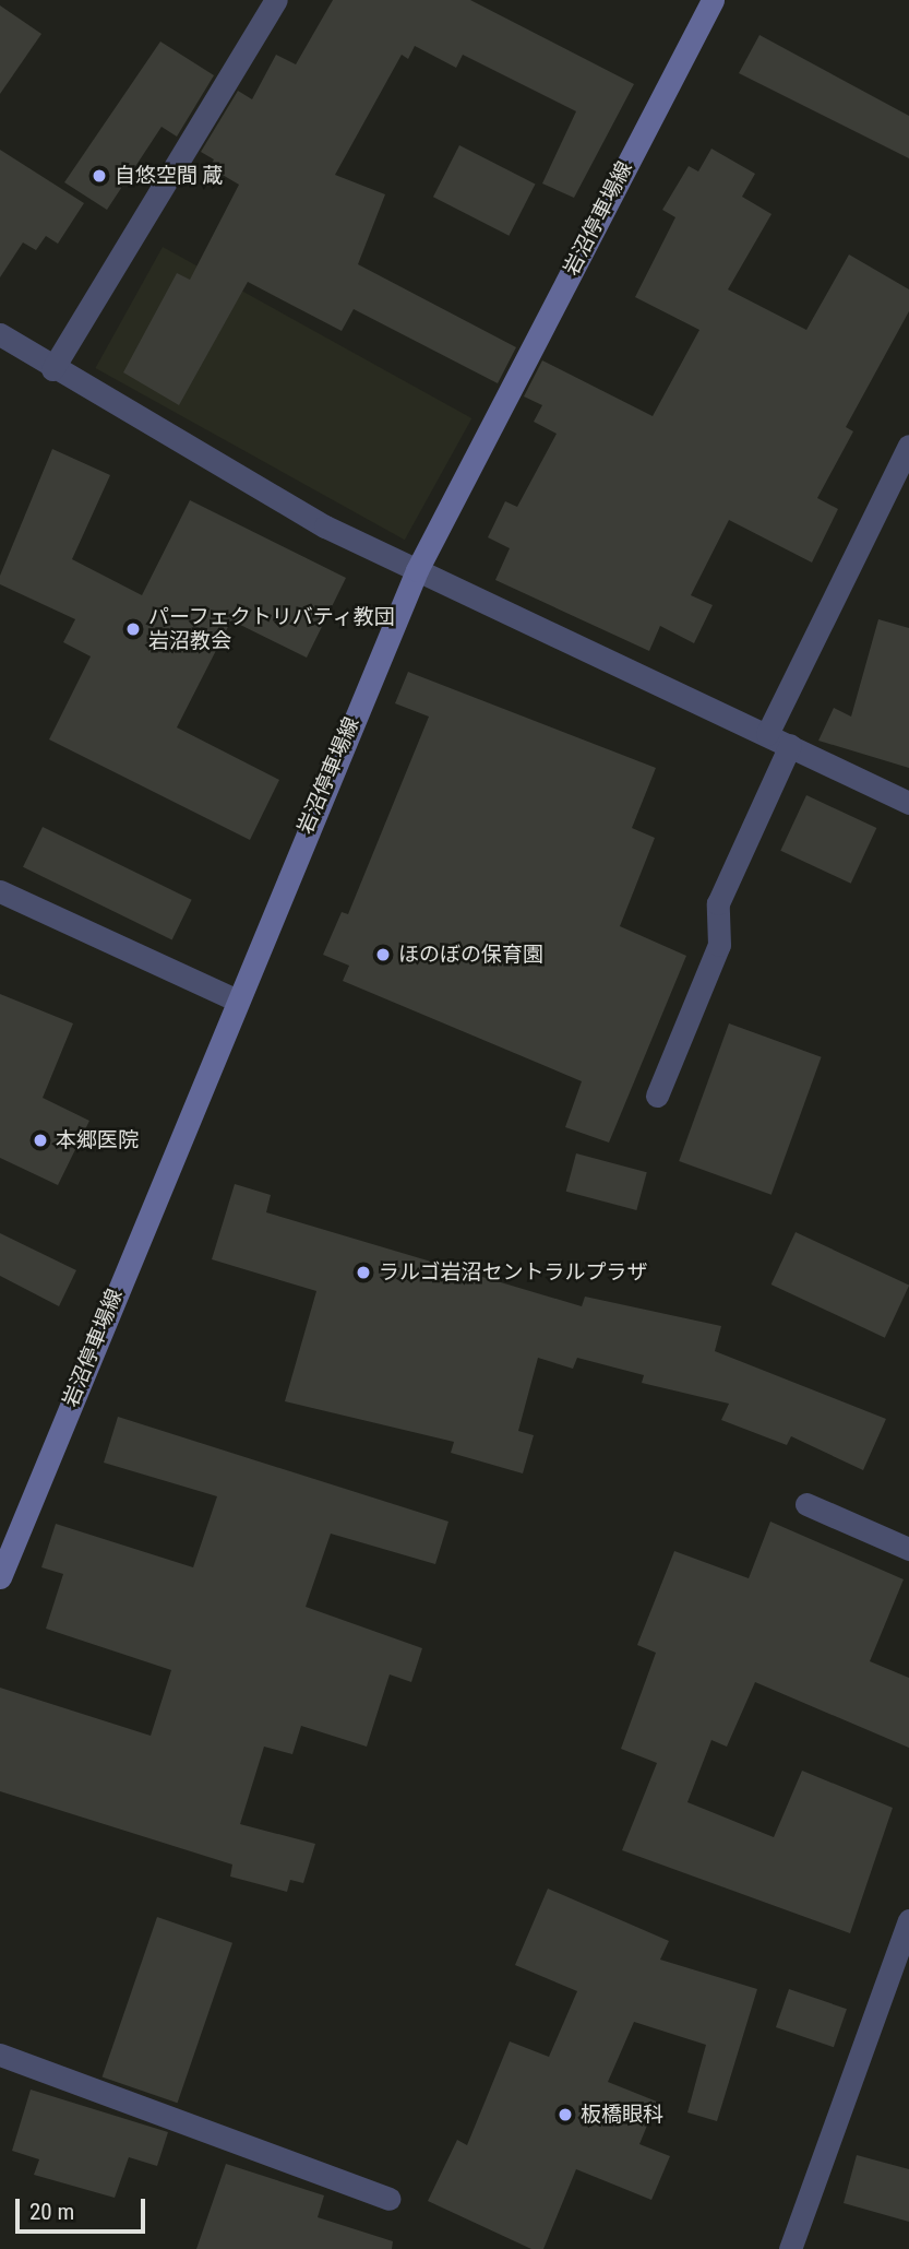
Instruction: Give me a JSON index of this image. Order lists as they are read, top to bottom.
{
  "streets": {
    "main road": ["岩沼停車場線"]
  },
  "places": [
    "自悠空間 蔵",
    "パーフェクトリバティ教団 岩沼教会",
    "ほのぼの保育園",
    "本郷医院",
    "ラルゴ岩沼セントラルプラザ",
    "板橋眼科"
  ],
  "scale_bar": "20 m"
}
